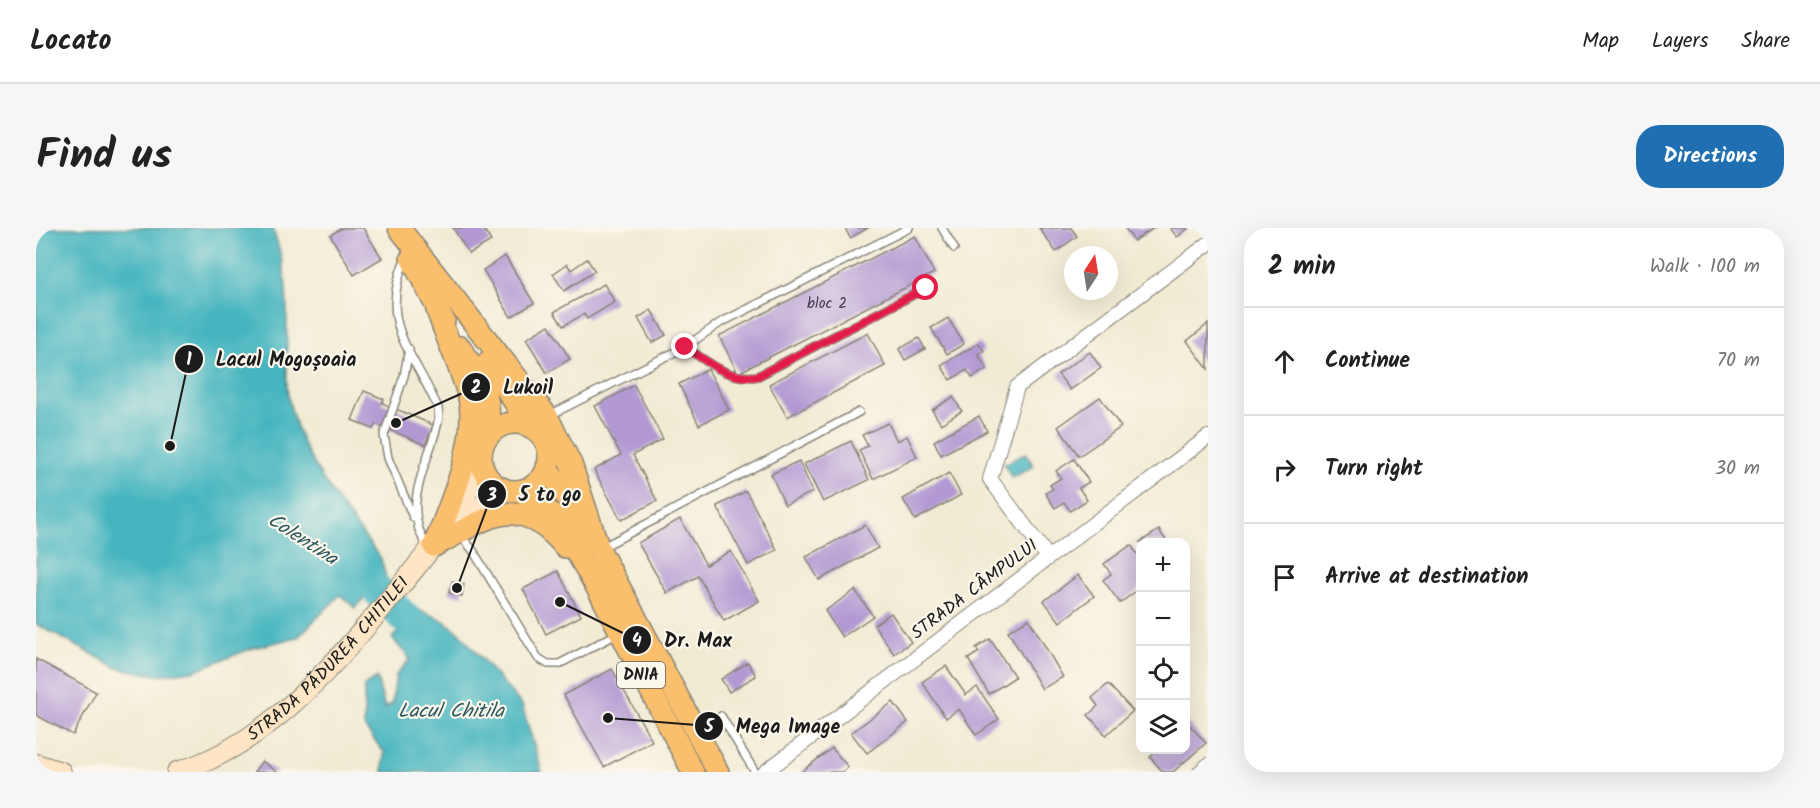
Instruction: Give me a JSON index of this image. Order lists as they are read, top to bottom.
{
  "streets": {
    "main road": ["STRADA PĂDUREA CHITILEI", "DN1A"],
    "street": ["STRADA CÂMPULUI"]
  },
  "crossings": [
    ["STRADA PĂDUREA CHITILEI", "DN1A"]
  ],
  "water": ["Colentina", "Lacul Chitila"],
  "places": [
    "Lukoil",
    "Lacul Mogoșoaia",
    "5 to go",
    "Dr. Max",
    "Mega Image"
  ],
  "house_numbers": ["bloc 2"],
  "north": "top",
  "page": {
    "header": "Locato",
    "nav": ["Map", "Layers", "Share"],
    "title": "Find us",
    "buttons": "Directions",
    "heading": ["2 min", "Walk · 100 m"],
    "list": [
      ["Continue", "70 m"],
      ["Turn right", "30 m"],
      "Arrive at destination"
    ],
    "map_buttons": ["+", "−"]
  }
}
